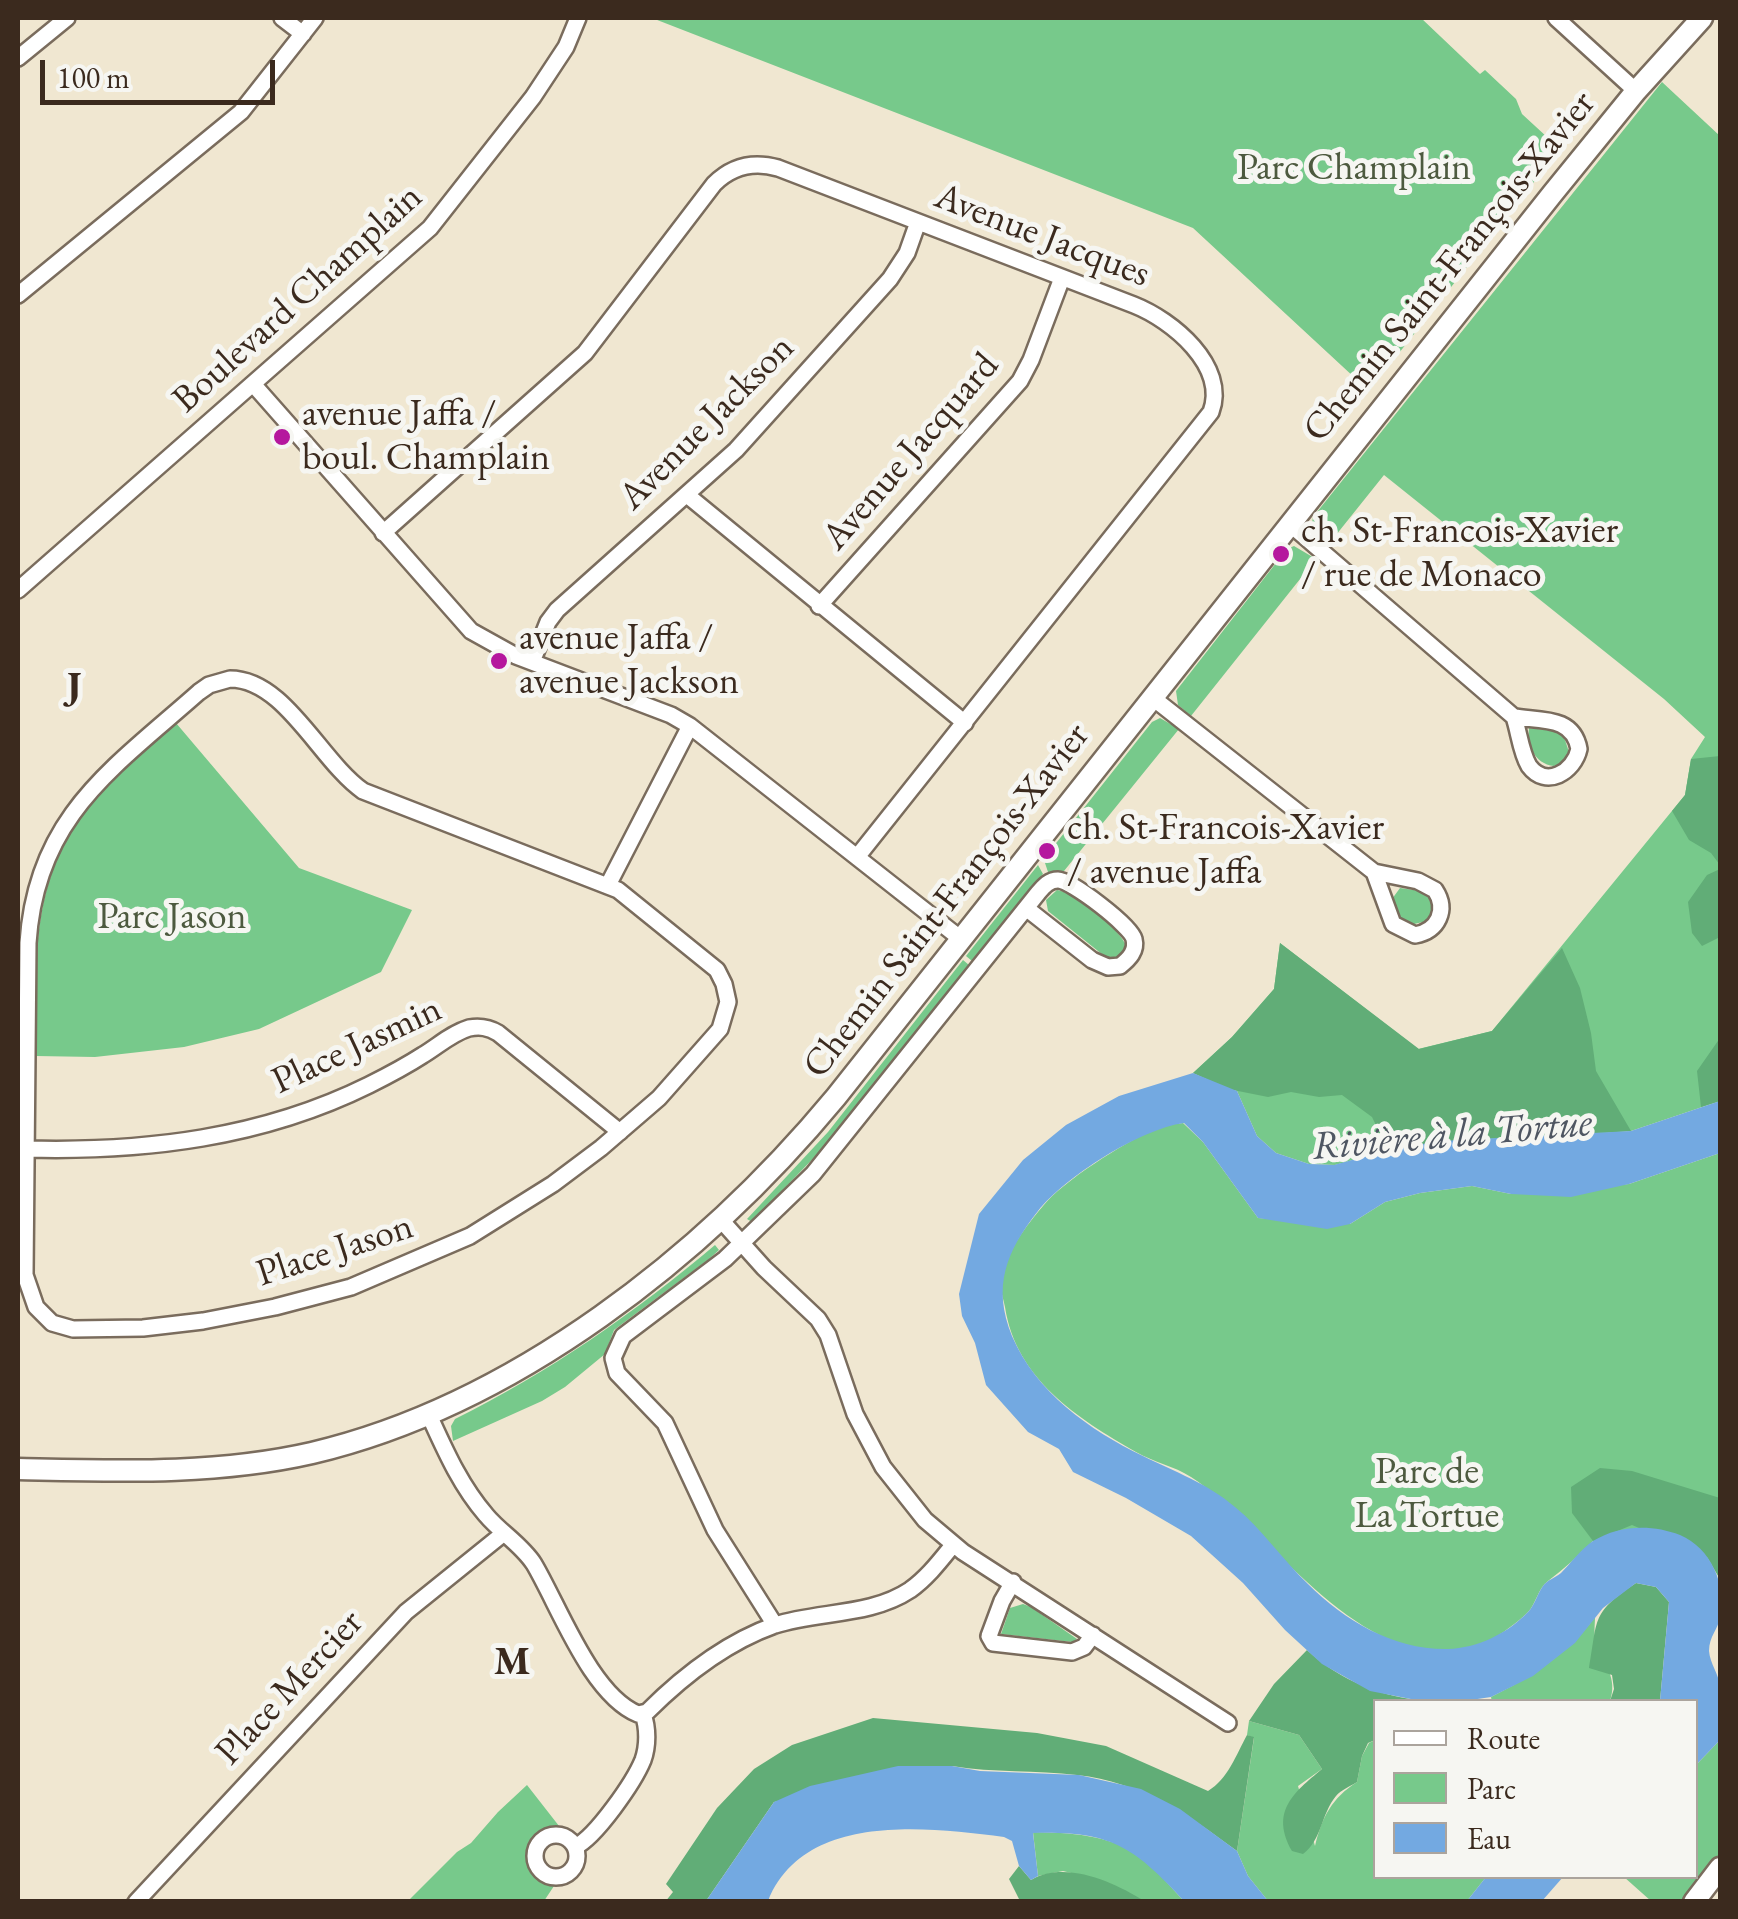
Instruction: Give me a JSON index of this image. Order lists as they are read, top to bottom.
{
  "streets": {
    "street": [
      "Avenue Jacques",
      "Chemin Saint-François-Xavier",
      "Boulevard Champlain",
      "Avenue Jackson",
      "Avenue Jacquard",
      "Place Jasmin",
      "Place Jason",
      "Place Mercier"
    ]
  },
  "crossings": [
    ["Avenue Jacques", "Avenue Jackson"],
    ["Avenue Jacques", "Avenue Jacquard"],
    ["Place Jasmin", "Place Jason"]
  ],
  "districts": ["J", "M"],
  "water": ["Rivière à la Tortue"],
  "parks": ["Parc Champlain", "Parc Jason", "Parc de La Tortue"],
  "places": [
    "avenue Jaffa / boul. Champlain",
    "ch. St-Francois-Xavier / rue de Monaco",
    "avenue Jaffa / avenue Jackson",
    "ch. St-Francois-Xavier / avenue Jaffa"
  ],
  "legend": ["Route", "Parc", "Eau"],
  "scale_bar": "100 m"
}
